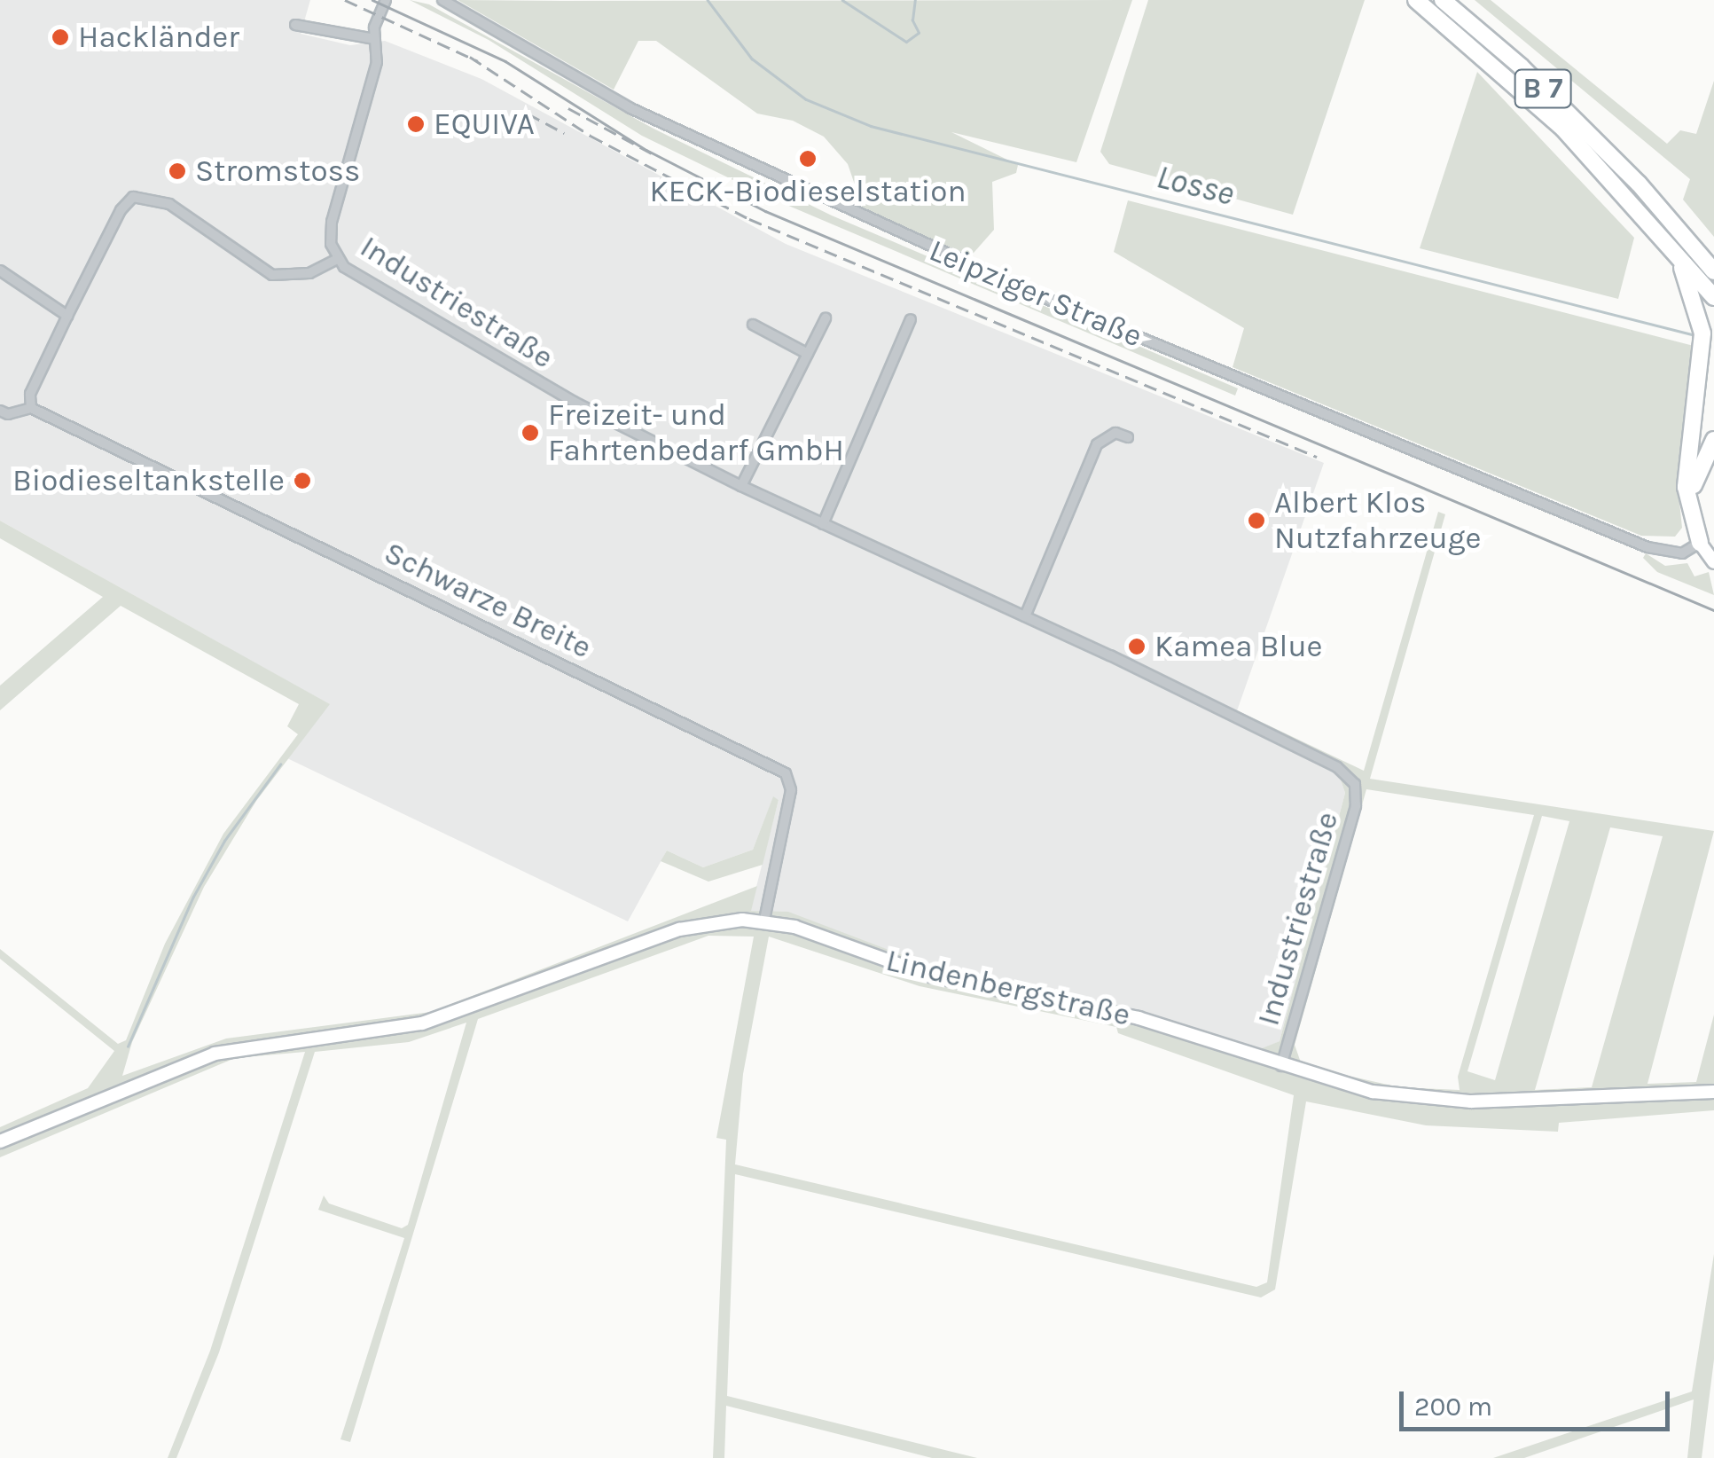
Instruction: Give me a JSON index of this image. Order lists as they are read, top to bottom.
{
  "streets": {
    "highway": ["B 7"],
    "main road": ["Lindenbergstraße"],
    "street": ["Leipziger Straße", "Industriestraße", "Schwarze Breite"]
  },
  "crossings": [
    ["Industriestraße", "Lindenbergstraße"],
    ["Schwarze Breite", "Lindenbergstraße"]
  ],
  "water": ["Losse"],
  "places": [
    "Hackländer",
    "EQUIVA",
    "KECK-Biodieselstation",
    "Stromstoss",
    "Freizeit- und Fahrtenbedarf GmbH",
    "Biodieseltankstelle",
    "Albert Klos Nutzfahrzeuge",
    "Kamea Blue"
  ],
  "scale_bar": "200 m"
}
